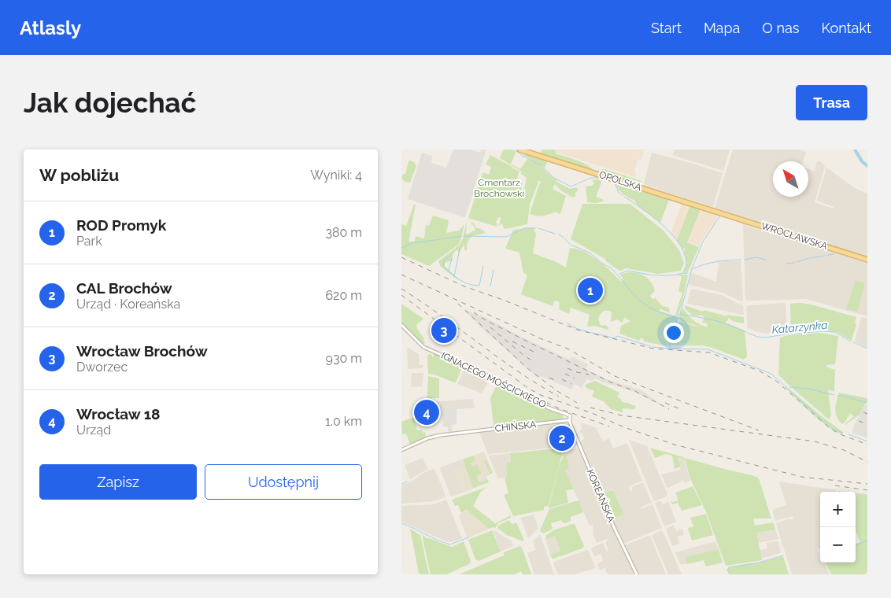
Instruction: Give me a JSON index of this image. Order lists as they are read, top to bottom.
{
  "streets": {
    "main road": ["OPOLSKA", "WROCŁAWSKA"],
    "street": ["IGNACEGO MOŚCICKIEGO", "CHIŃSKA", "KOREAŃSKA"]
  },
  "crossings": [
    ["OPOLSKA", "WROCŁAWSKA"],
    ["IGNACEGO MOŚCICKIEGO", "CHIŃSKA"],
    ["IGNACEGO MOŚCICKIEGO", "KOREAŃSKA"],
    ["CHIŃSKA", "KOREAŃSKA"]
  ],
  "water": ["Katarzynka"],
  "parks": ["Cmentarz Brochowski"],
  "north": "top left",
  "page": {
    "header": "Atlasly",
    "nav": [
      "Start",
      "Mapa",
      "O nas",
      "Kontakt"
    ],
    "buttons": [
      "Trasa",
      ["Zapisz", "Udostępnij"]
    ],
    "title": "Jak dojechać",
    "heading": ["W pobliżu", "Wyniki: 4"],
    "list": [
      {
        "mark": "1",
        "name": "ROD Promyk",
        "note": "Park",
        "value": "380 m"
      },
      {
        "mark": "2",
        "name": "CAL Brochów",
        "note": "Urząd · Koreańska",
        "value": "620 m"
      },
      {
        "mark": "3",
        "name": "Wrocław Brochów",
        "note": "Dworzec",
        "value": "930 m"
      },
      {
        "mark": "4",
        "name": "Wrocław 18",
        "note": "Urząd",
        "value": "1.0 km"
      }
    ],
    "pins": [
      "1",
      "3",
      "4",
      "2"
    ],
    "map_buttons": ["+", "−"]
  }
}
